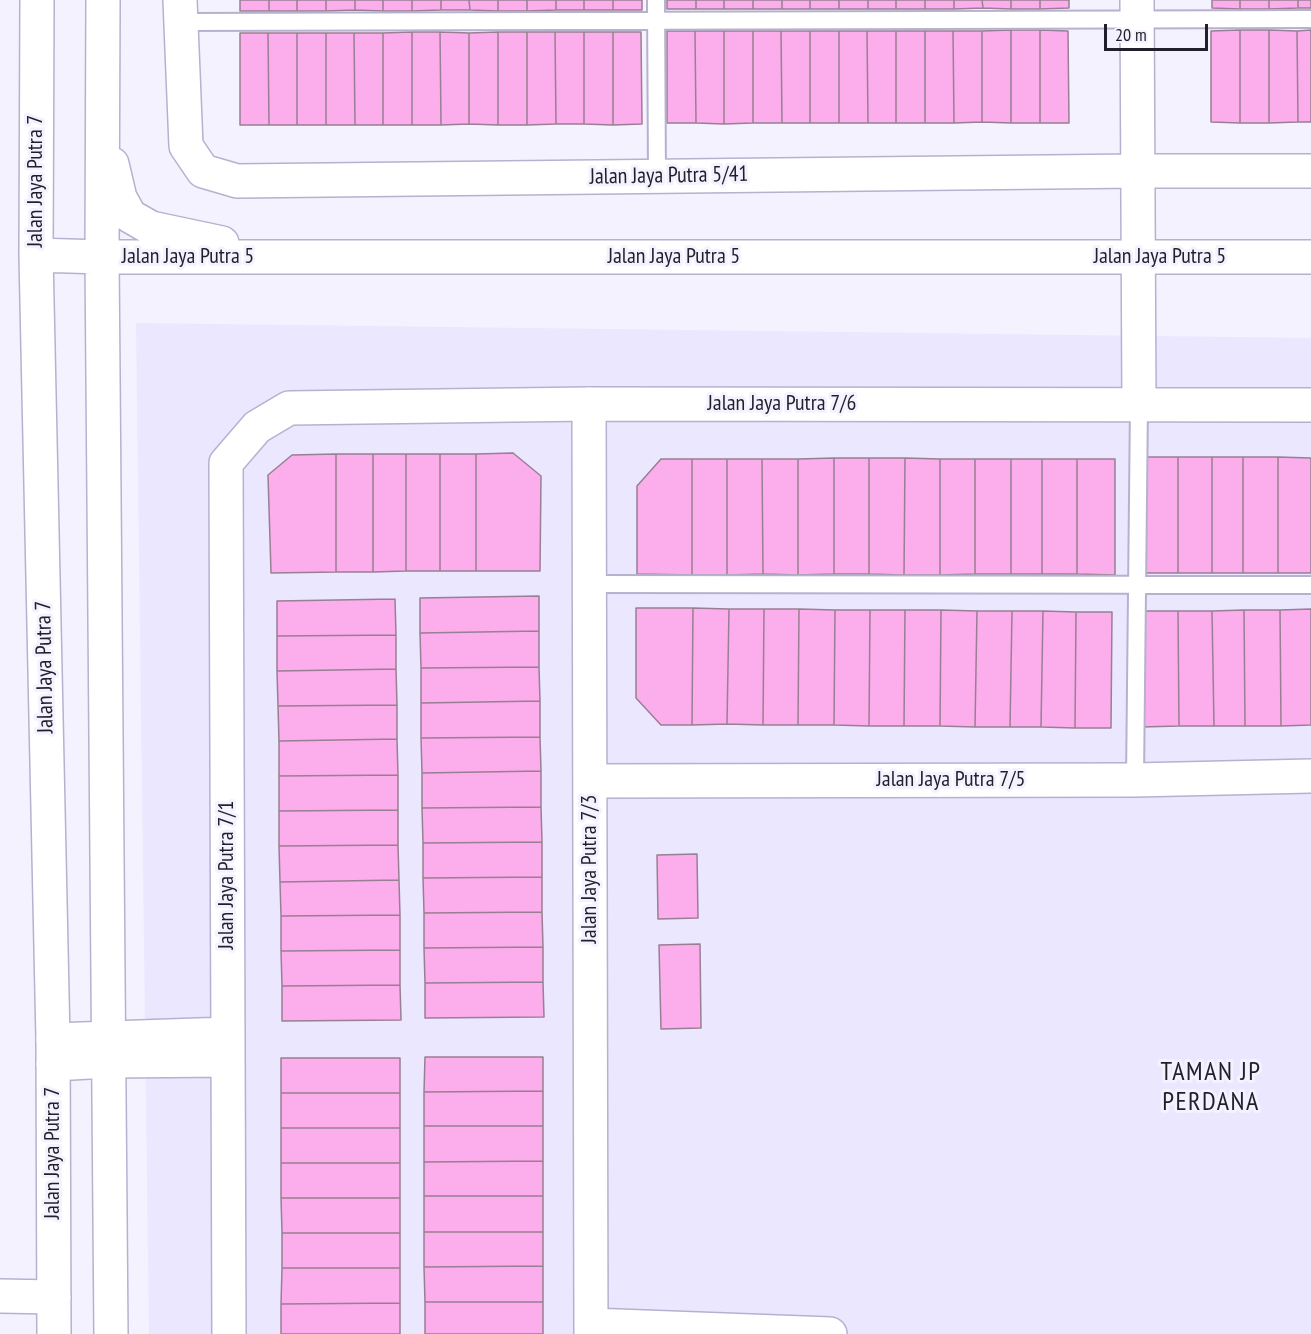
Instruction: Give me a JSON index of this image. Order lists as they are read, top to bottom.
{
  "streets": {
    "street": [
      "Jalan Jaya Putra 5/41",
      "Jalan Jaya Putra 7",
      "Jalan Jaya Putra 5",
      "Jalan Jaya Putra 7/6",
      "Jalan Jaya Putra 7/5",
      "Jalan Jaya Putra 7/3",
      "Jalan Jaya Putra 7/1"
    ]
  },
  "crossings": [
    ["Jalan Jaya Putra 7", "Jalan Jaya Putra 5"],
    ["Jalan Jaya Putra 7/6", "Jalan Jaya Putra 7/3"],
    ["Jalan Jaya Putra 7/6", "Jalan Jaya Putra 7/1"],
    ["Jalan Jaya Putra 7/5", "Jalan Jaya Putra 7/3"]
  ],
  "districts": ["TAMAN JP PERDANA"],
  "scale_bar": "20 m"
}
